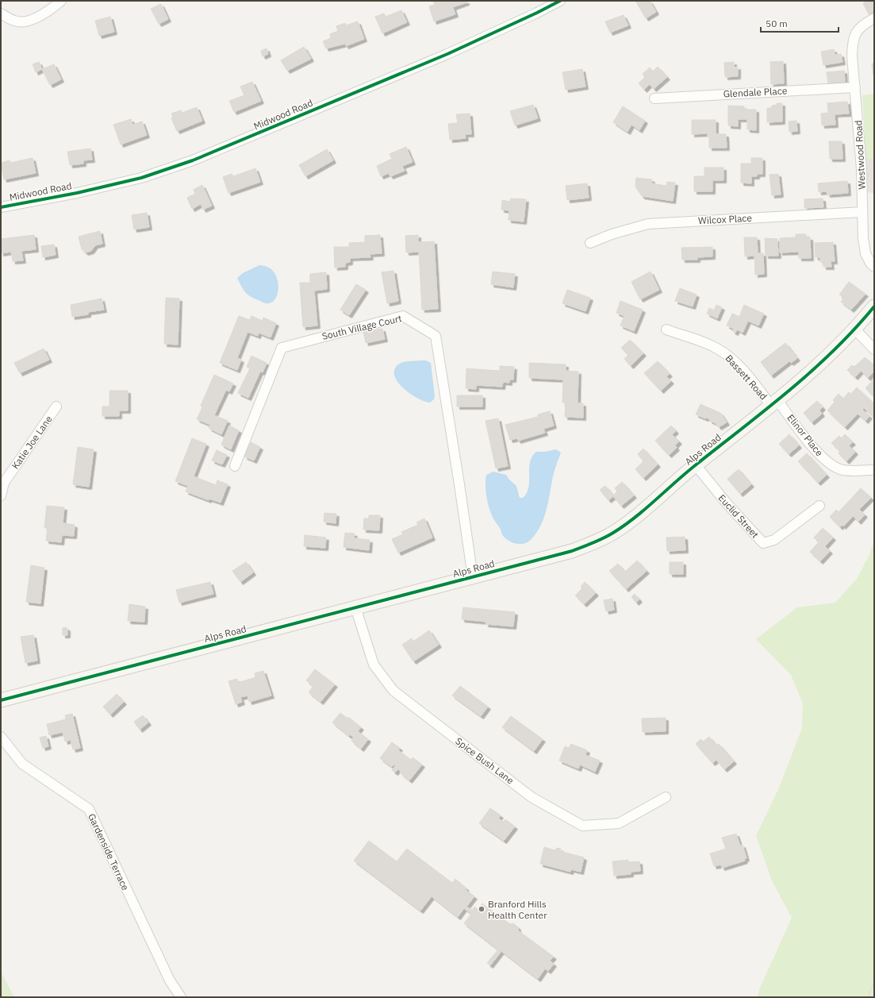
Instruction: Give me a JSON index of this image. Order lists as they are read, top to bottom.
{
  "streets": {
    "street": [
      "Glendale Place",
      "Midwood Road",
      "Westwood Road",
      "Wilcox Place",
      "South Village Court",
      "Bassett Road",
      "Elinor Place",
      "Katie Joe Lane",
      "Alps Road",
      "Euclid Street",
      "Spice Bush Lane",
      "Gardenside Terrace"
    ]
  },
  "crossings": [
    ["Glendale Place", "Westwood Road"],
    ["Westwood Road", "Wilcox Place"],
    ["South Village Court", "Alps Road"],
    ["Bassett Road", "Elinor Place"],
    ["Bassett Road", "Alps Road"],
    ["Elinor Place", "Alps Road"],
    ["Alps Road", "Euclid Street"],
    ["Alps Road", "Spice Bush Lane"]
  ],
  "places": ["Branford Hills Health Center"],
  "scale_bar": "50 m"
}
